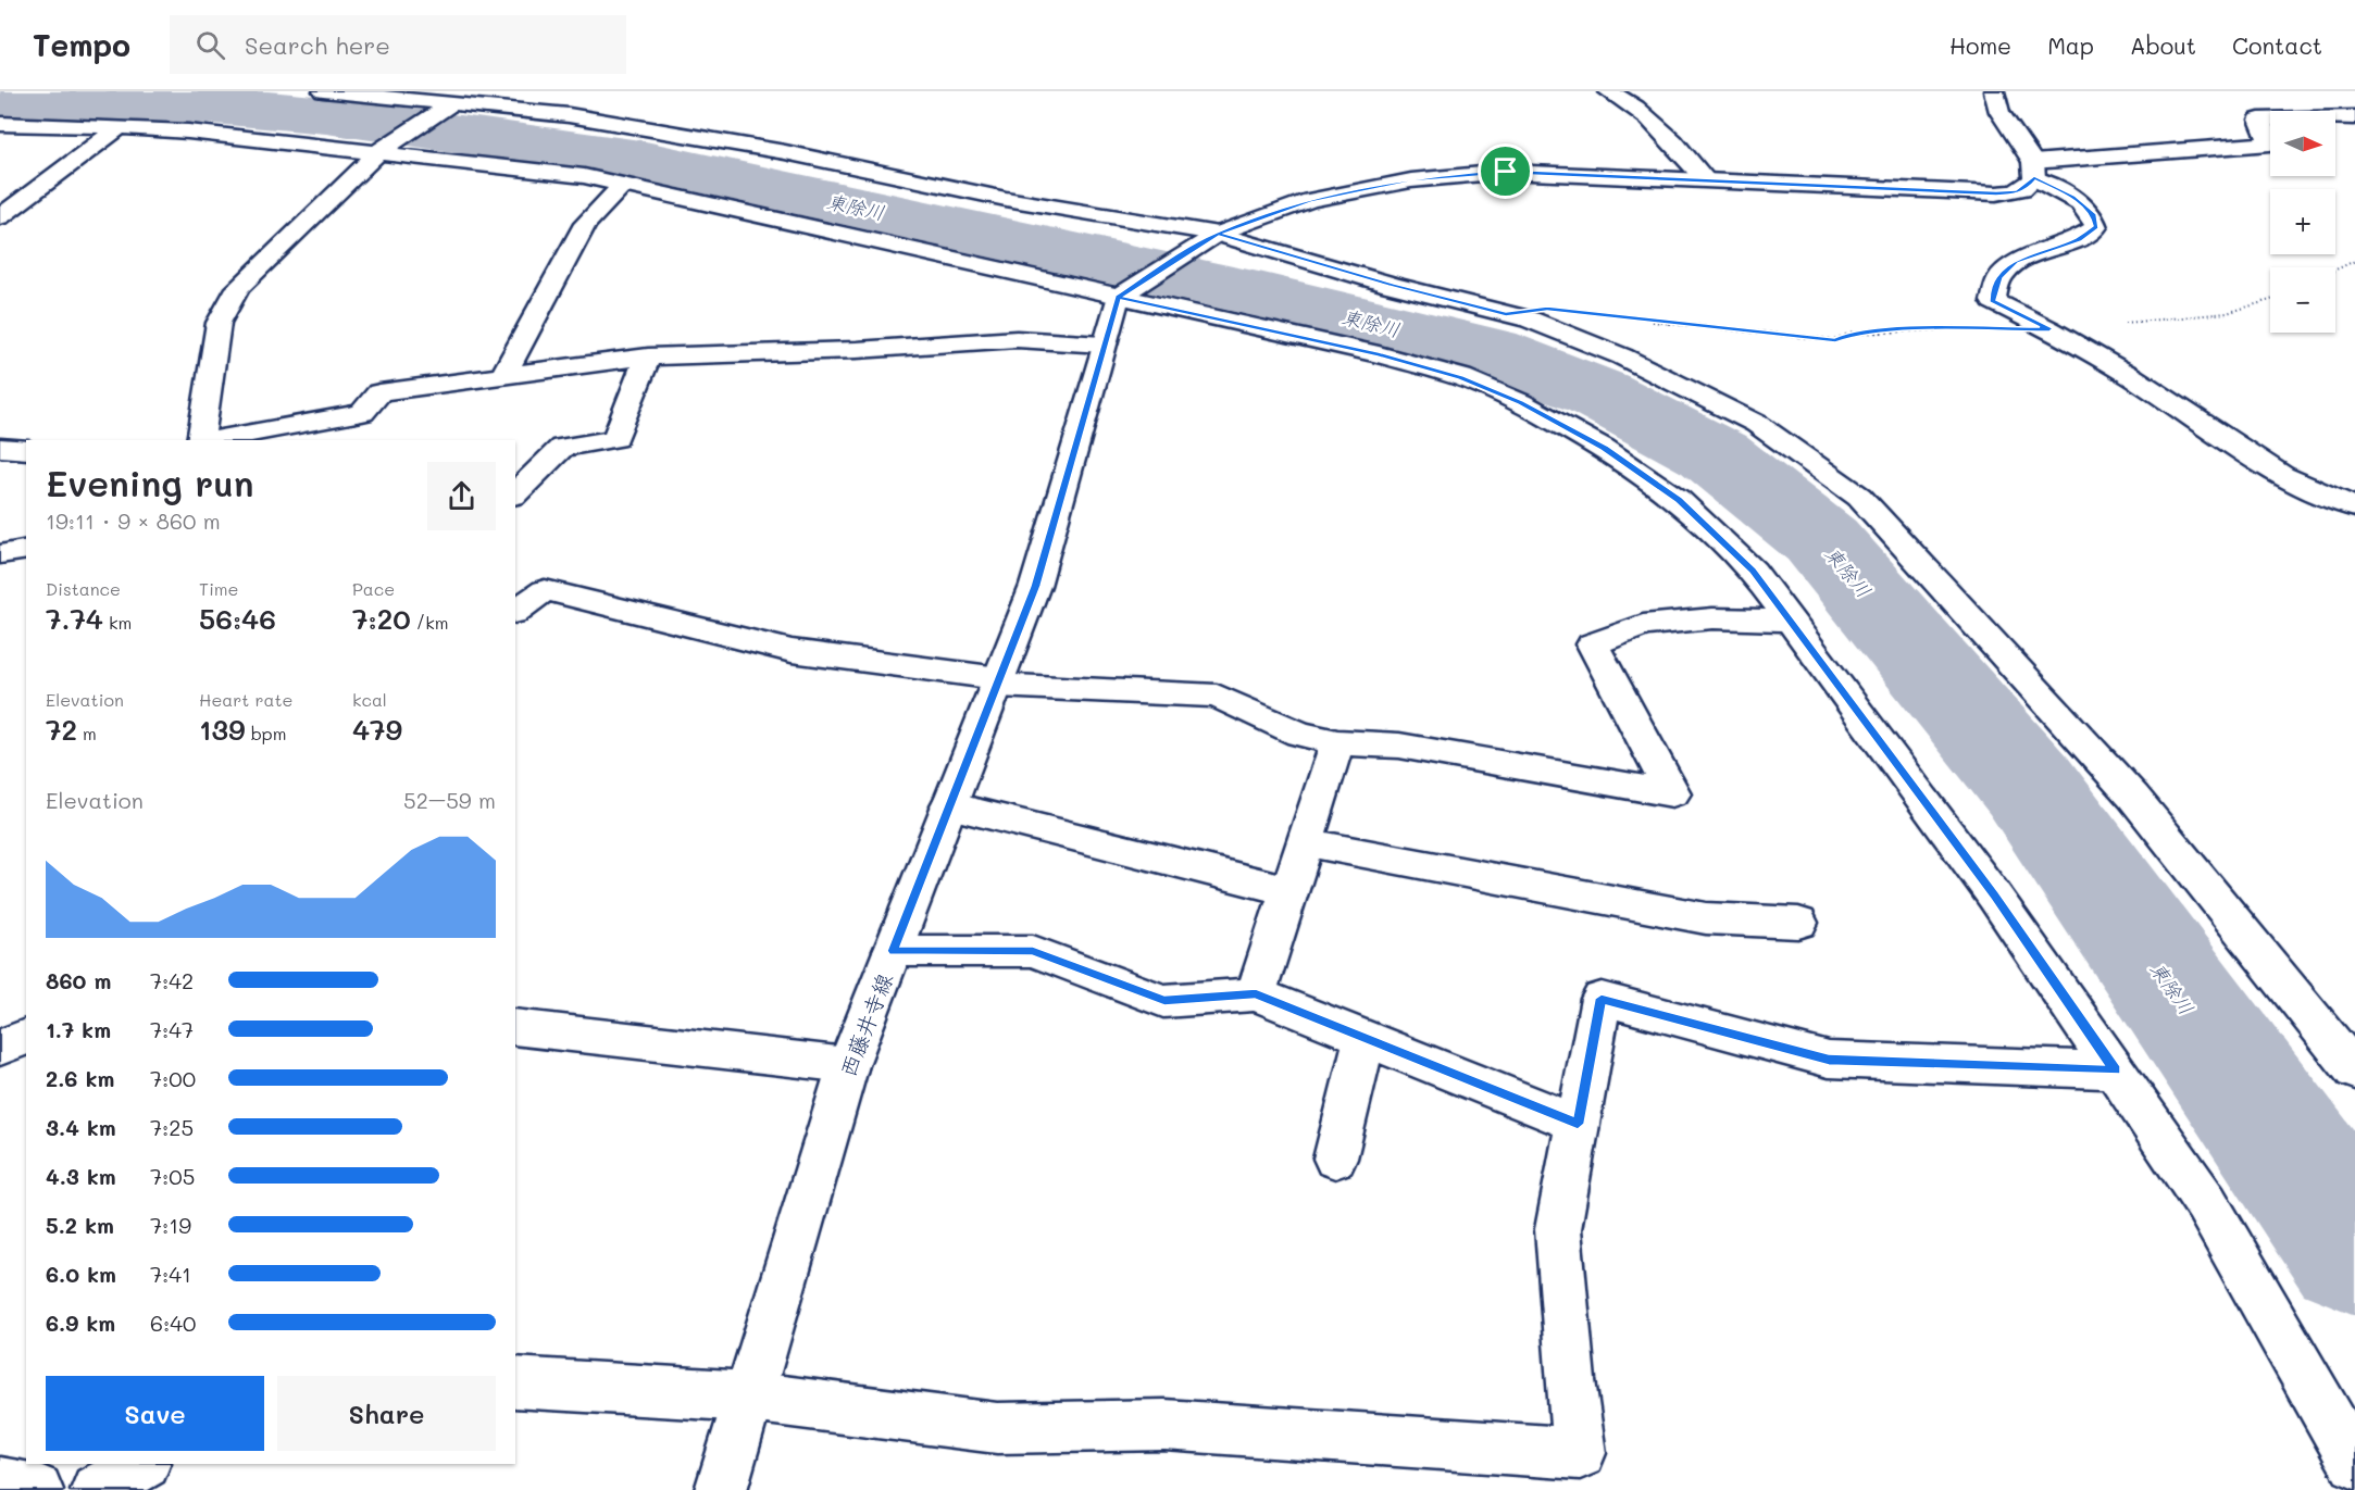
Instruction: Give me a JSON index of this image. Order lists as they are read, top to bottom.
{
  "streets": {
    "street": ["西藤井寺線"]
  },
  "water": ["東除川"],
  "north": "right",
  "page": {
    "header": "Tempo",
    "search": "Search here",
    "nav": [
      "Home",
      "Map",
      "About",
      "Contact"
    ],
    "map_buttons": ["+", "−"],
    "heading": ["Evening run", "19:11 · 9 × 860 m"],
    "stats": [
      ["Distance", "7.74 km"],
      ["Time", "56:46"],
      ["Pace", "7:20 /km"],
      ["Elevation", "72 m"],
      ["Heart rate", "139 bpm"],
      ["kcal", "479"]
    ],
    "chart": ["Elevation", "52–59 m"],
    "list": [
      {
        "name": "860 m",
        "note": "7:42"
      },
      {
        "name": "1.7 km",
        "note": "7:47"
      },
      {
        "name": "2.6 km",
        "note": "7:00"
      },
      {
        "name": "3.4 km",
        "note": "7:25"
      },
      {
        "name": "4.3 km",
        "note": "7:05"
      },
      {
        "name": "5.2 km",
        "note": "7:19"
      },
      {
        "name": "6.0 km",
        "note": "7:41"
      },
      {
        "name": "6.9 km",
        "note": "6:40"
      }
    ],
    "buttons": ["Save", "Share"]
  }
}
